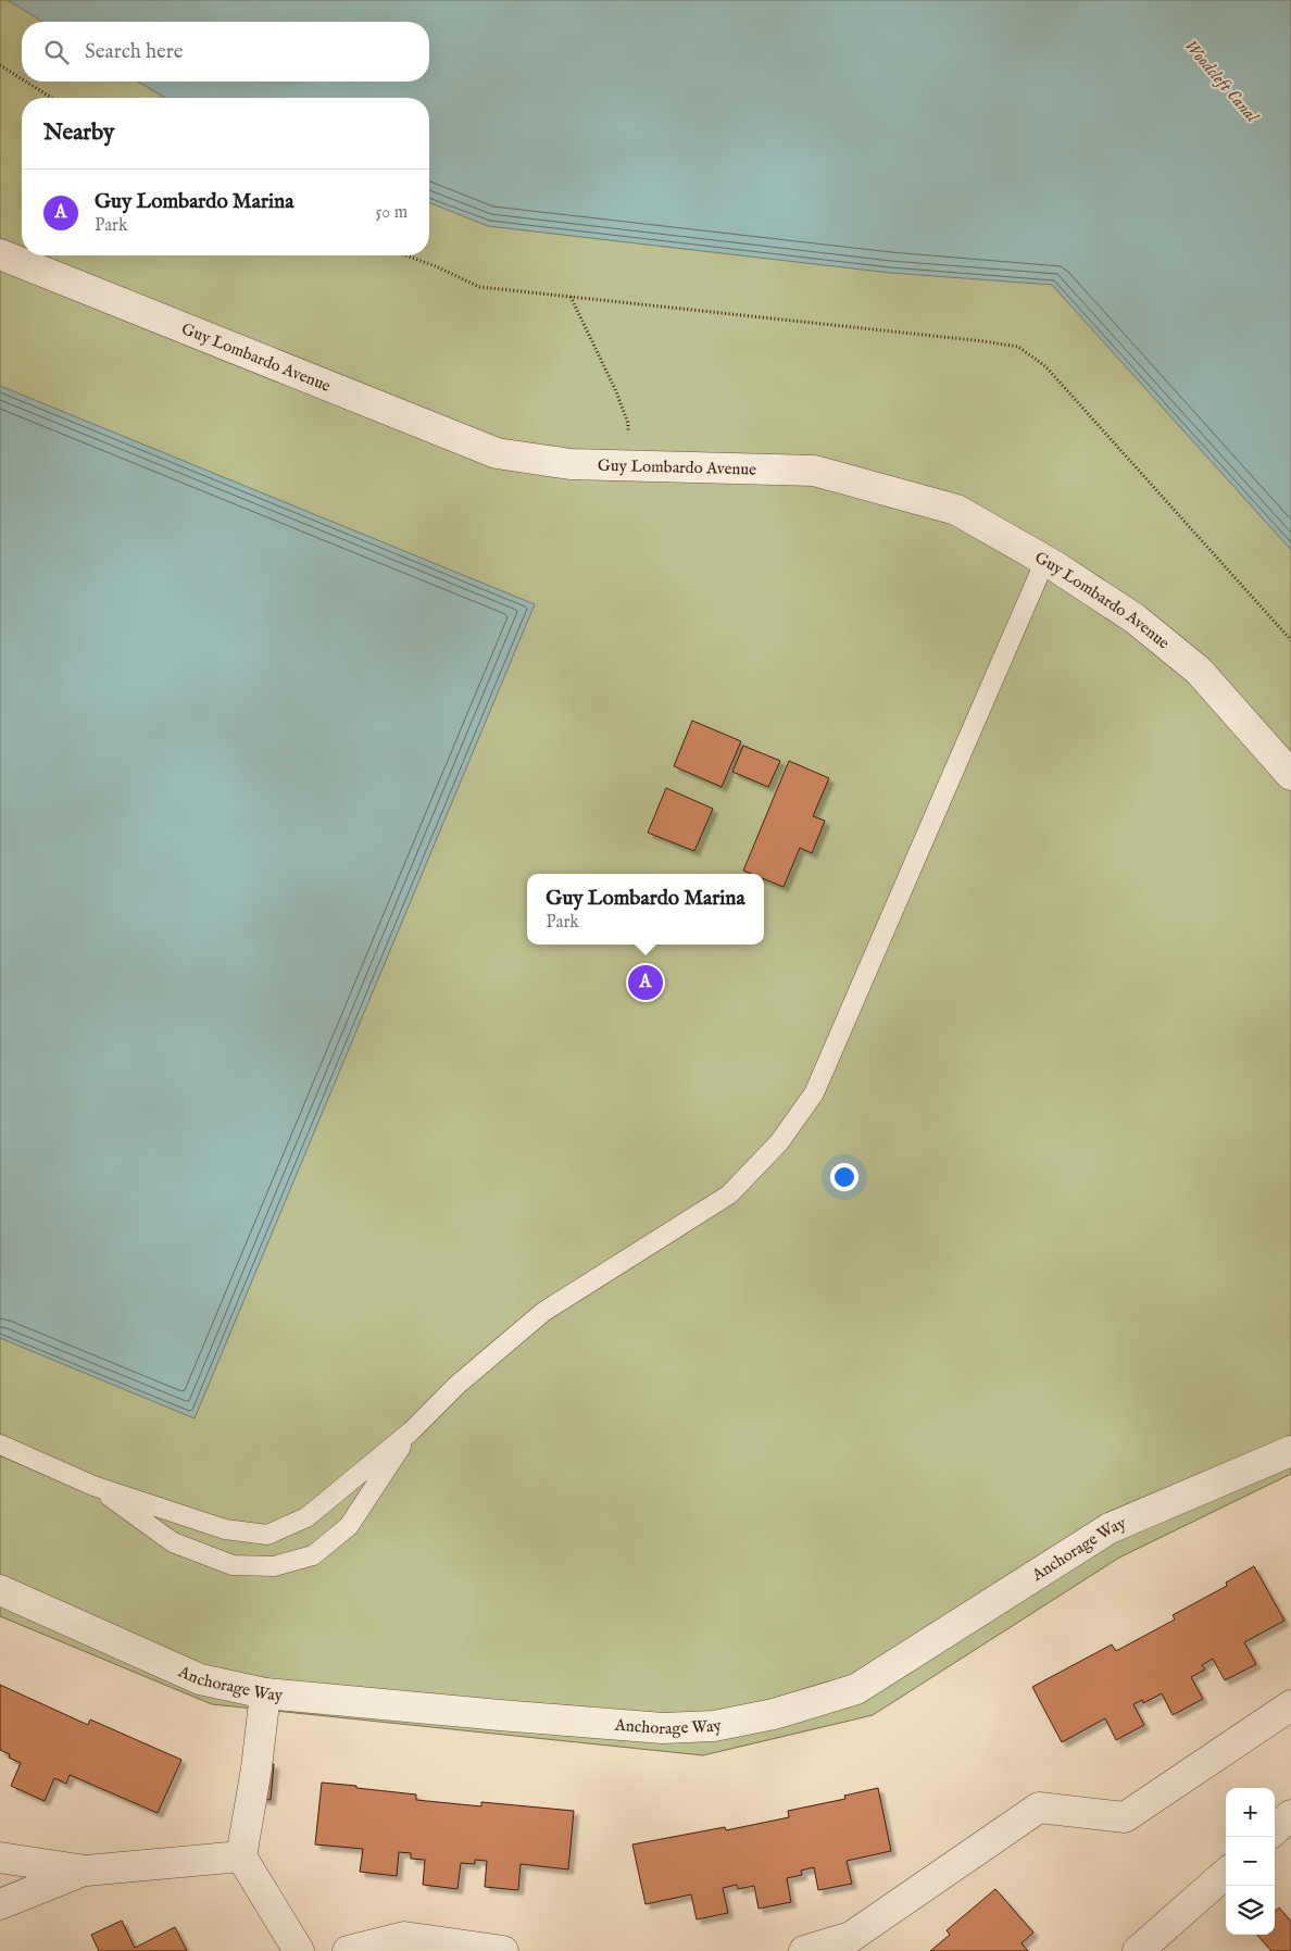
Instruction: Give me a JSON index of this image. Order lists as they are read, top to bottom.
{
  "streets": {
    "street": ["Guy Lombardo Avenue", "Anchorage Way"]
  },
  "water": ["Woodcleft Canal"],
  "page": {
    "search": "Search here",
    "heading": "Nearby",
    "list": [
      {
        "mark": "A",
        "name": "Guy Lombardo Marina",
        "note": "Park",
        "value": "50 m"
      }
    ],
    "popup": ["Guy Lombardo Marina", "Park"],
    "pins": "A",
    "map_buttons": ["+", "−"]
  }
}
